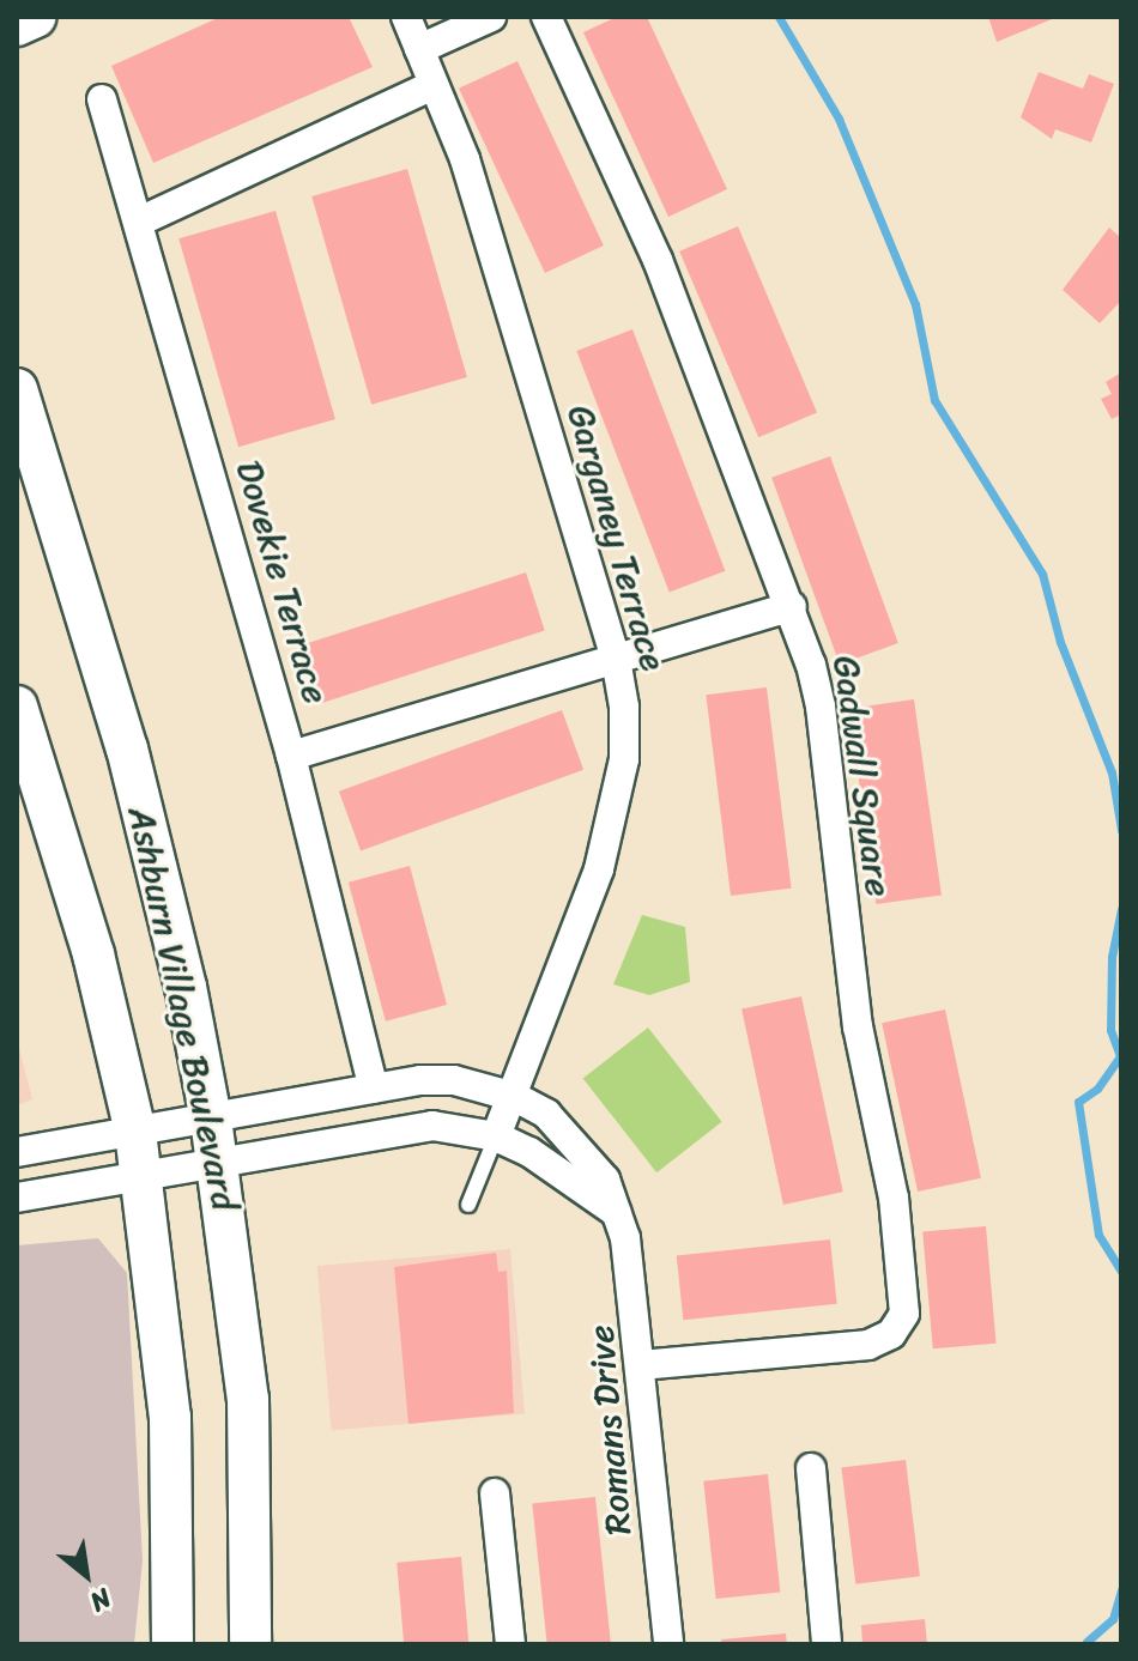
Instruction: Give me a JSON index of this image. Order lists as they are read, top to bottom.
{
  "streets": {
    "main road": ["Ashburn Village Boulevard"],
    "street": [
      "Garganey Terrace",
      "Dovekie Terrace",
      "Gadwall Square",
      "Romans Drive"
    ]
  },
  "crossings": [
    ["Garganey Terrace", "Romans Drive"],
    ["Dovekie Terrace", "Romans Drive"],
    ["Gadwall Square", "Romans Drive"],
    ["Ashburn Village Boulevard", "Romans Drive"]
  ],
  "north": "bottom right"
}
